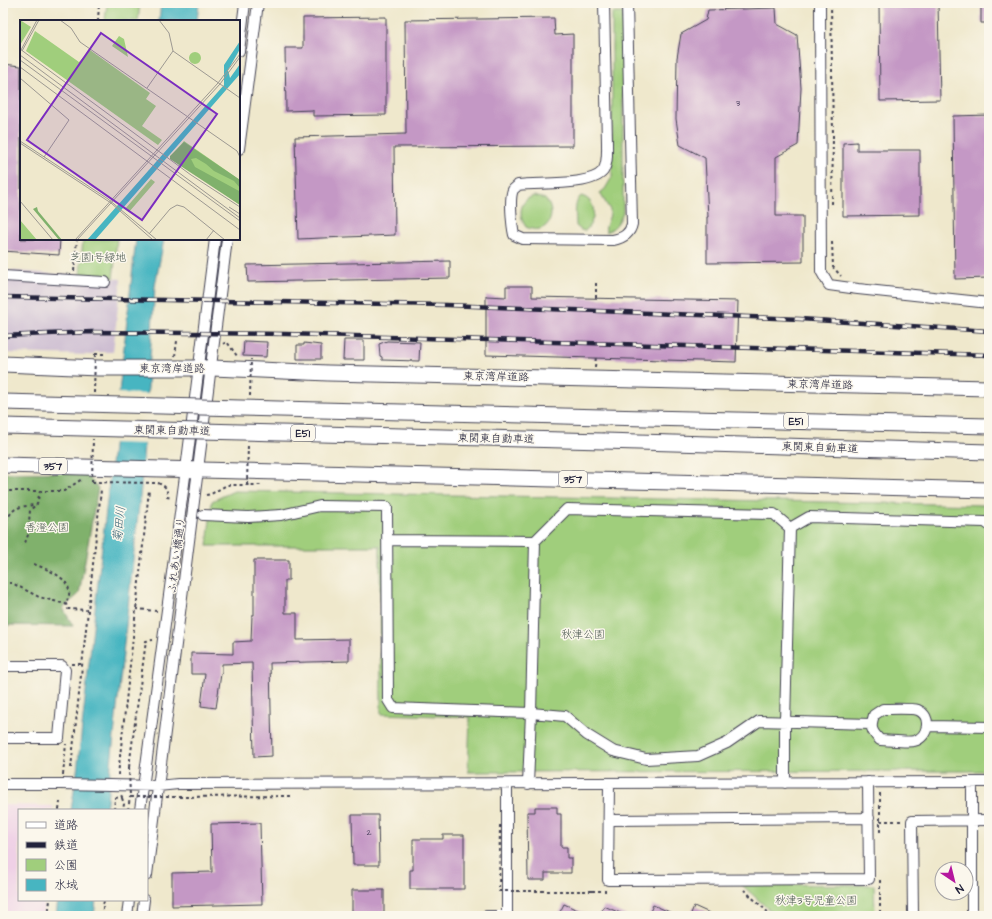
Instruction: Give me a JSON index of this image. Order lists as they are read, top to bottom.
{
  "streets": {
    "highway": [
      "東京湾岸道路",
      "E51",
      "東関東自動車道",
      "357"
    ],
    "street": ["ふれあい橋通り"]
  },
  "crossings": [
    ["東京湾岸道路", "ふれあい橋通り"],
    ["357", "ふれあい橋通り"]
  ],
  "water": ["菊田川"],
  "parks": [
    "芝園1号緑地",
    "香澄公園",
    "秋津公園",
    "秋津3号児童公園"
  ],
  "house_numbers": ["3", "2"],
  "legend": [
    "道路",
    "鉄道",
    "公園",
    "水域"
  ],
  "north": "bottom right"
}
